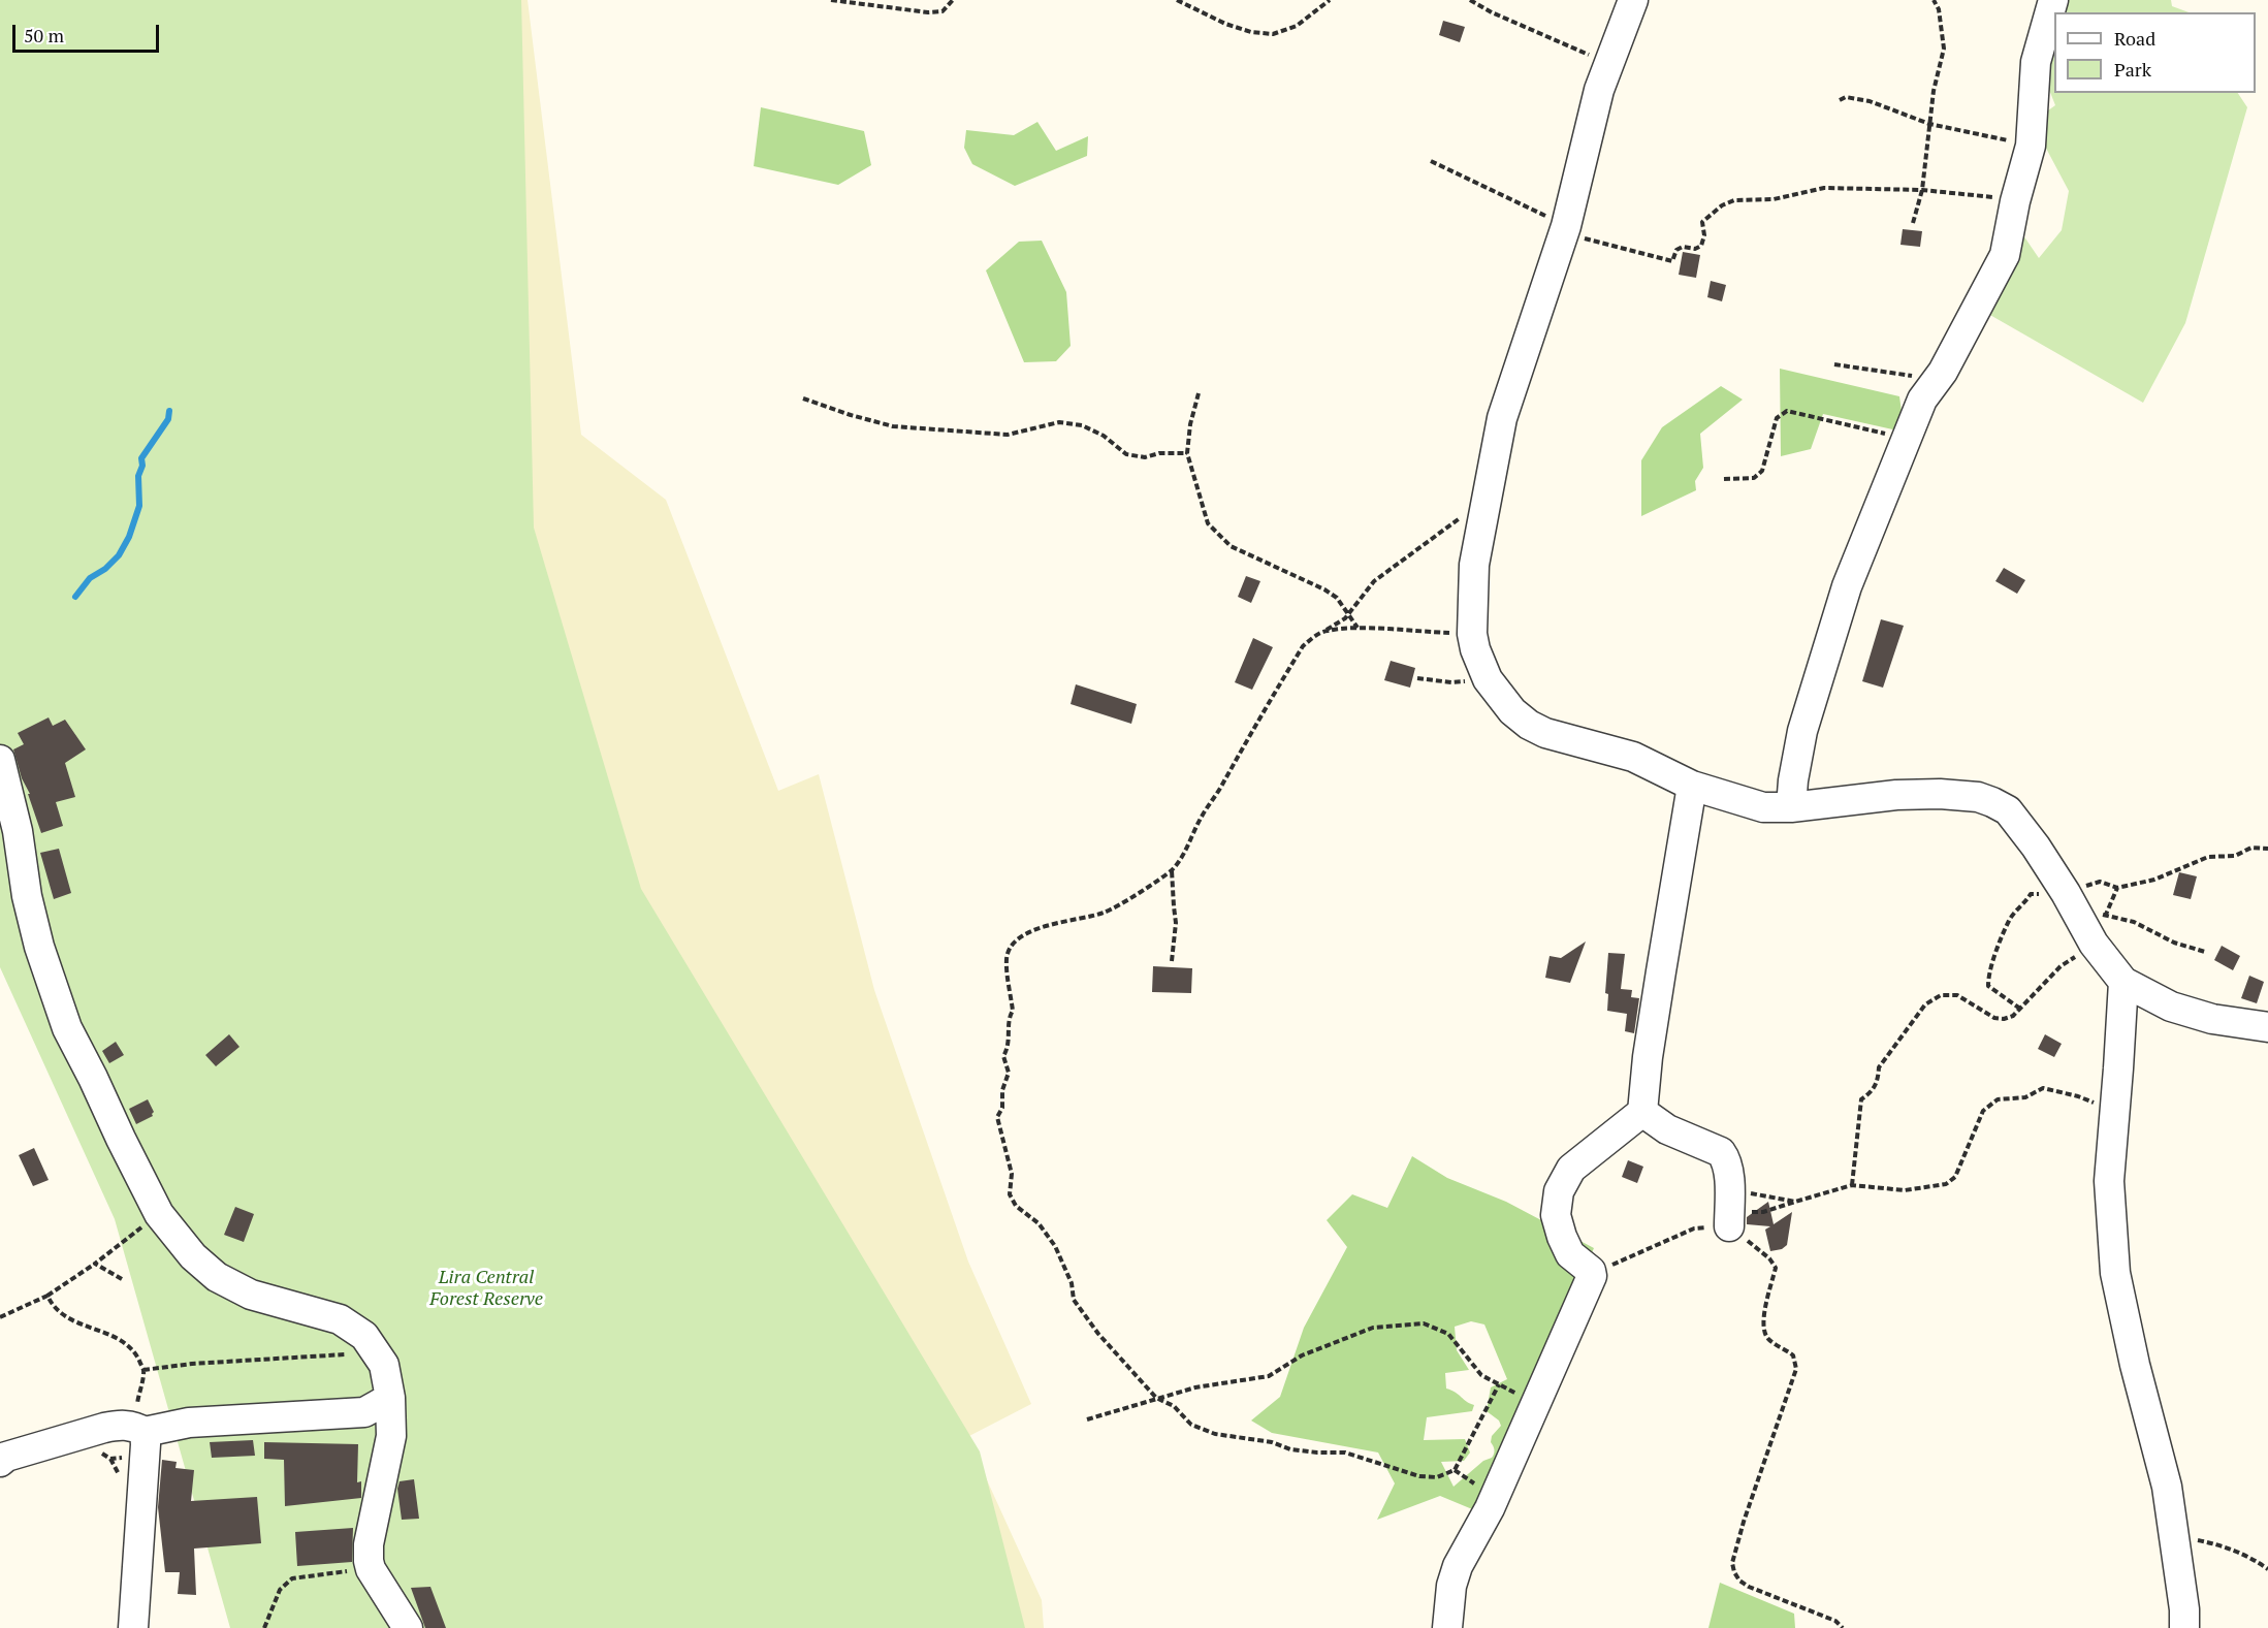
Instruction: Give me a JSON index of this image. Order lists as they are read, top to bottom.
{
  "parks": ["Lira Central Forest Reserve"],
  "legend": ["Road", "Park"],
  "scale_bar": "50 m"
}
